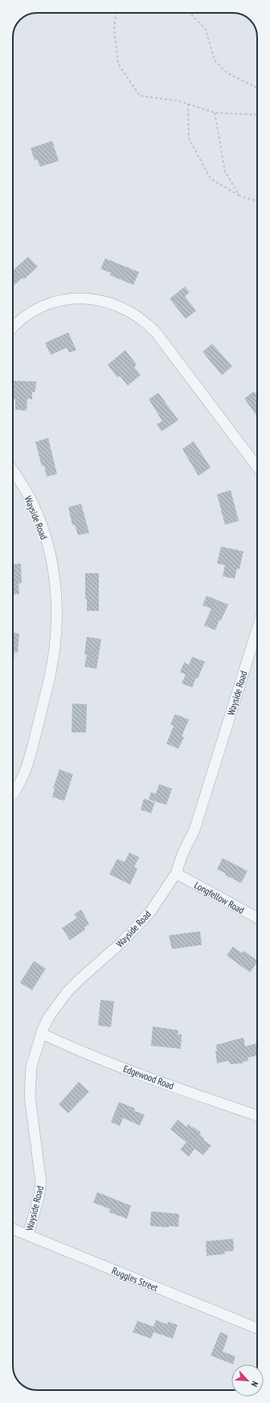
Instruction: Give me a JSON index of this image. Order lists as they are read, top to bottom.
{
  "streets": {
    "street": [
      "Wayside Road",
      "Longfellow Road",
      "Edgewood Road",
      "Ruggles Street"
    ]
  },
  "crossings": [
    ["Wayside Road", "Longfellow Road"],
    ["Wayside Road", "Edgewood Road"],
    ["Wayside Road", "Ruggles Street"]
  ],
  "north": "bottom right"
}
